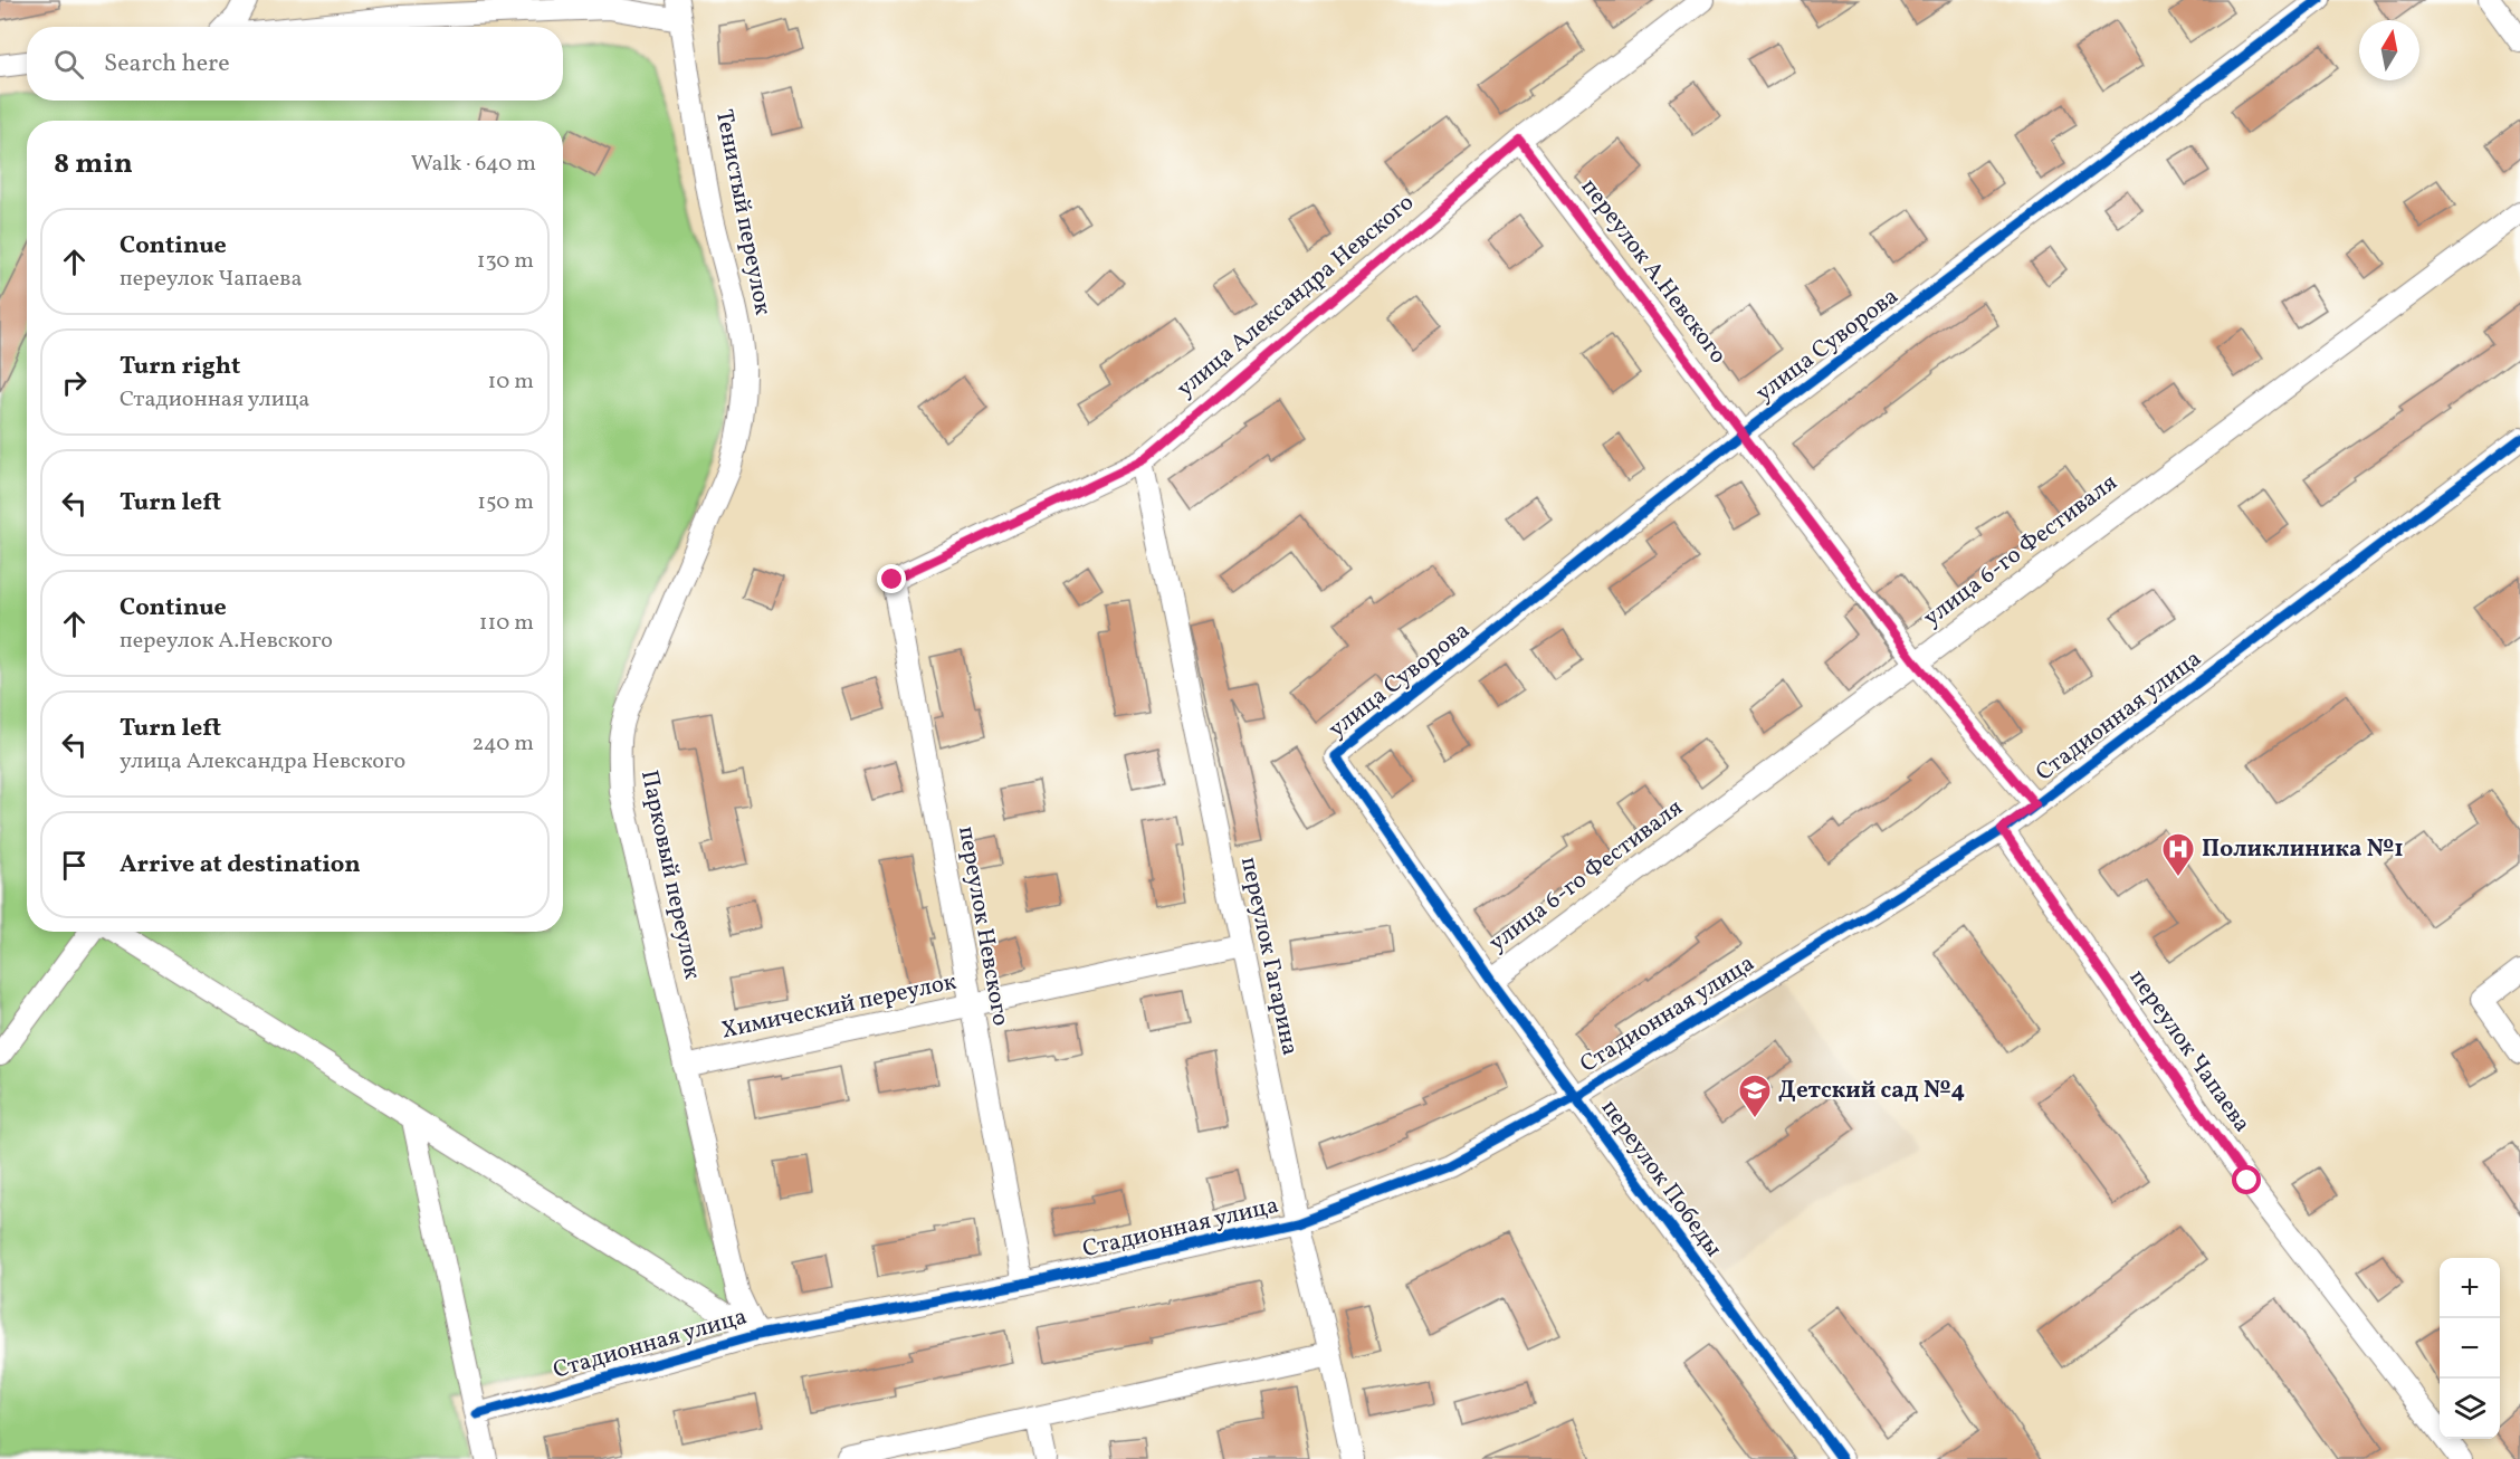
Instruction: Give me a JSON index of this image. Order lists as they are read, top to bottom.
{
  "streets": {
    "street": [
      "Тенистый переулок",
      "переулок А.Невского",
      "улица Александра Невского",
      "улица Суворова",
      "улица 6-го Фестиваля",
      "Стадионная улица",
      "Парковый переулок",
      "переулок Невского",
      "переулок Гагарина",
      "Химический переулок",
      "переулок Чапаева",
      "переулок Победы"
    ]
  },
  "crossings": [
    ["Тенистый переулок", "Парковый переулок"],
    ["переулок А.Невского", "улица Александра Невского"],
    ["переулок А.Невского", "улица Суворова"],
    ["переулок А.Невского", "улица 6-го Фестиваля"],
    ["переулок А.Невского", "Стадионная улица"],
    ["улица Александра Невского", "переулок Невского"],
    ["улица Александра Невского", "переулок Гагарина"],
    ["улица Суворова", "переулок Победы"],
    ["улица 6-го Фестиваля", "переулок Победы"],
    ["Стадионная улица", "Парковый переулок"],
    ["Стадионная улица", "переулок Невского"],
    ["Стадионная улица", "переулок Гагарина"],
    ["Стадионная улица", "переулок Чапаева"],
    ["Стадионная улица", "переулок Победы"],
    ["Парковый переулок", "Химический переулок"],
    ["переулок Невского", "Химический переулок"],
    ["переулок Гагарина", "Химический переулок"]
  ],
  "places": {
    "hospital": ["Поликлиника №1"],
    "school or university": ["Детский сад №4"]
  },
  "north": "top",
  "page": {
    "search": "Search here",
    "heading": ["8 min", "Walk · 640 m"],
    "list": [
      ["Continue", "переулок Чапаева", "130 m"],
      ["Turn right", "Стадионная улица", "10 m"],
      ["Turn left", "150 m"],
      ["Continue", "переулок А.Невского", "110 m"],
      ["Turn left", "улица Александра Невского", "240 m"],
      "Arrive at destination"
    ],
    "map_buttons": ["+", "−"]
  }
}
